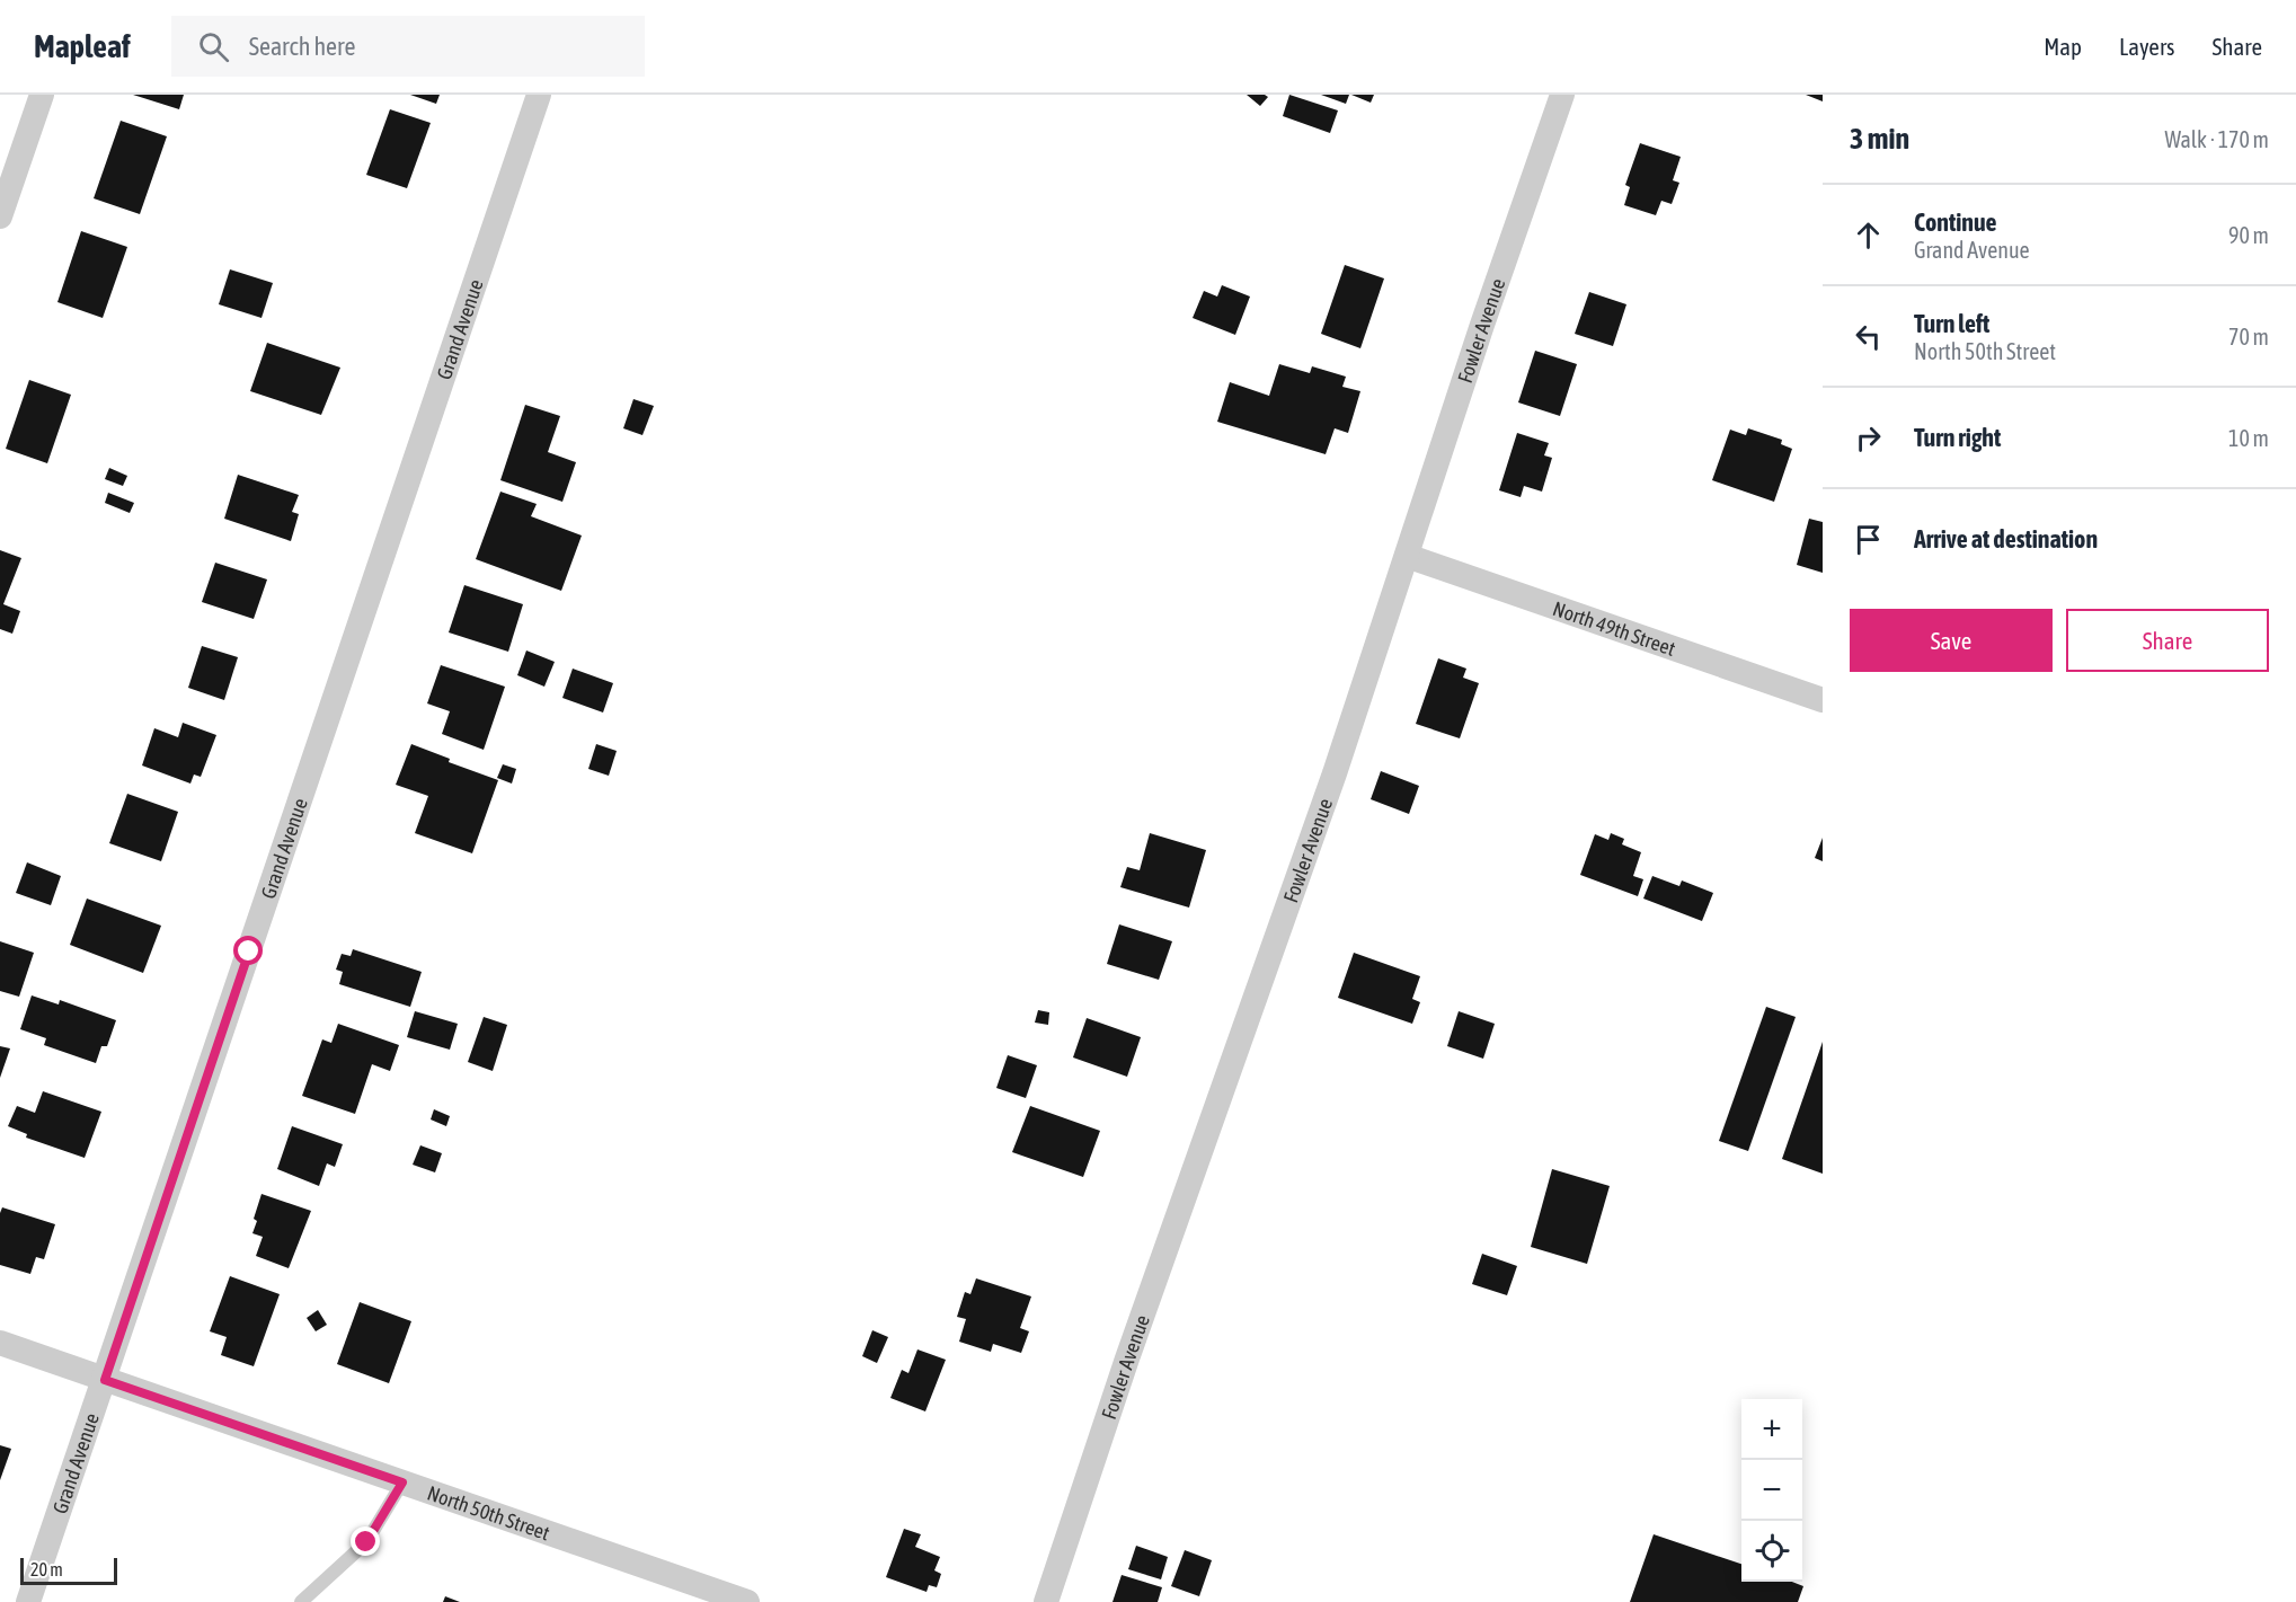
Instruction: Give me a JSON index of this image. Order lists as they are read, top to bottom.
{
  "streets": {
    "street": [
      "Grand Avenue",
      "Fowler Avenue",
      "North 49th Street",
      "North 50th Street"
    ]
  },
  "crossings": [
    ["Grand Avenue", "North 50th Street"],
    ["Fowler Avenue", "North 49th Street"]
  ],
  "scale_bar": "20 m",
  "page": {
    "header": "Mapleaf",
    "search": "Search here",
    "nav": ["Map", "Layers", "Share"],
    "heading": ["3 min", "Walk · 170 m"],
    "list": [
      ["Continue", "Grand Avenue", "90 m"],
      ["Turn left", "North 50th Street", "70 m"],
      ["Turn right", "10 m"],
      "Arrive at destination"
    ],
    "buttons": ["Save", "Share"],
    "map_buttons": ["+", "−"],
    "scale": "20 m"
  }
}
